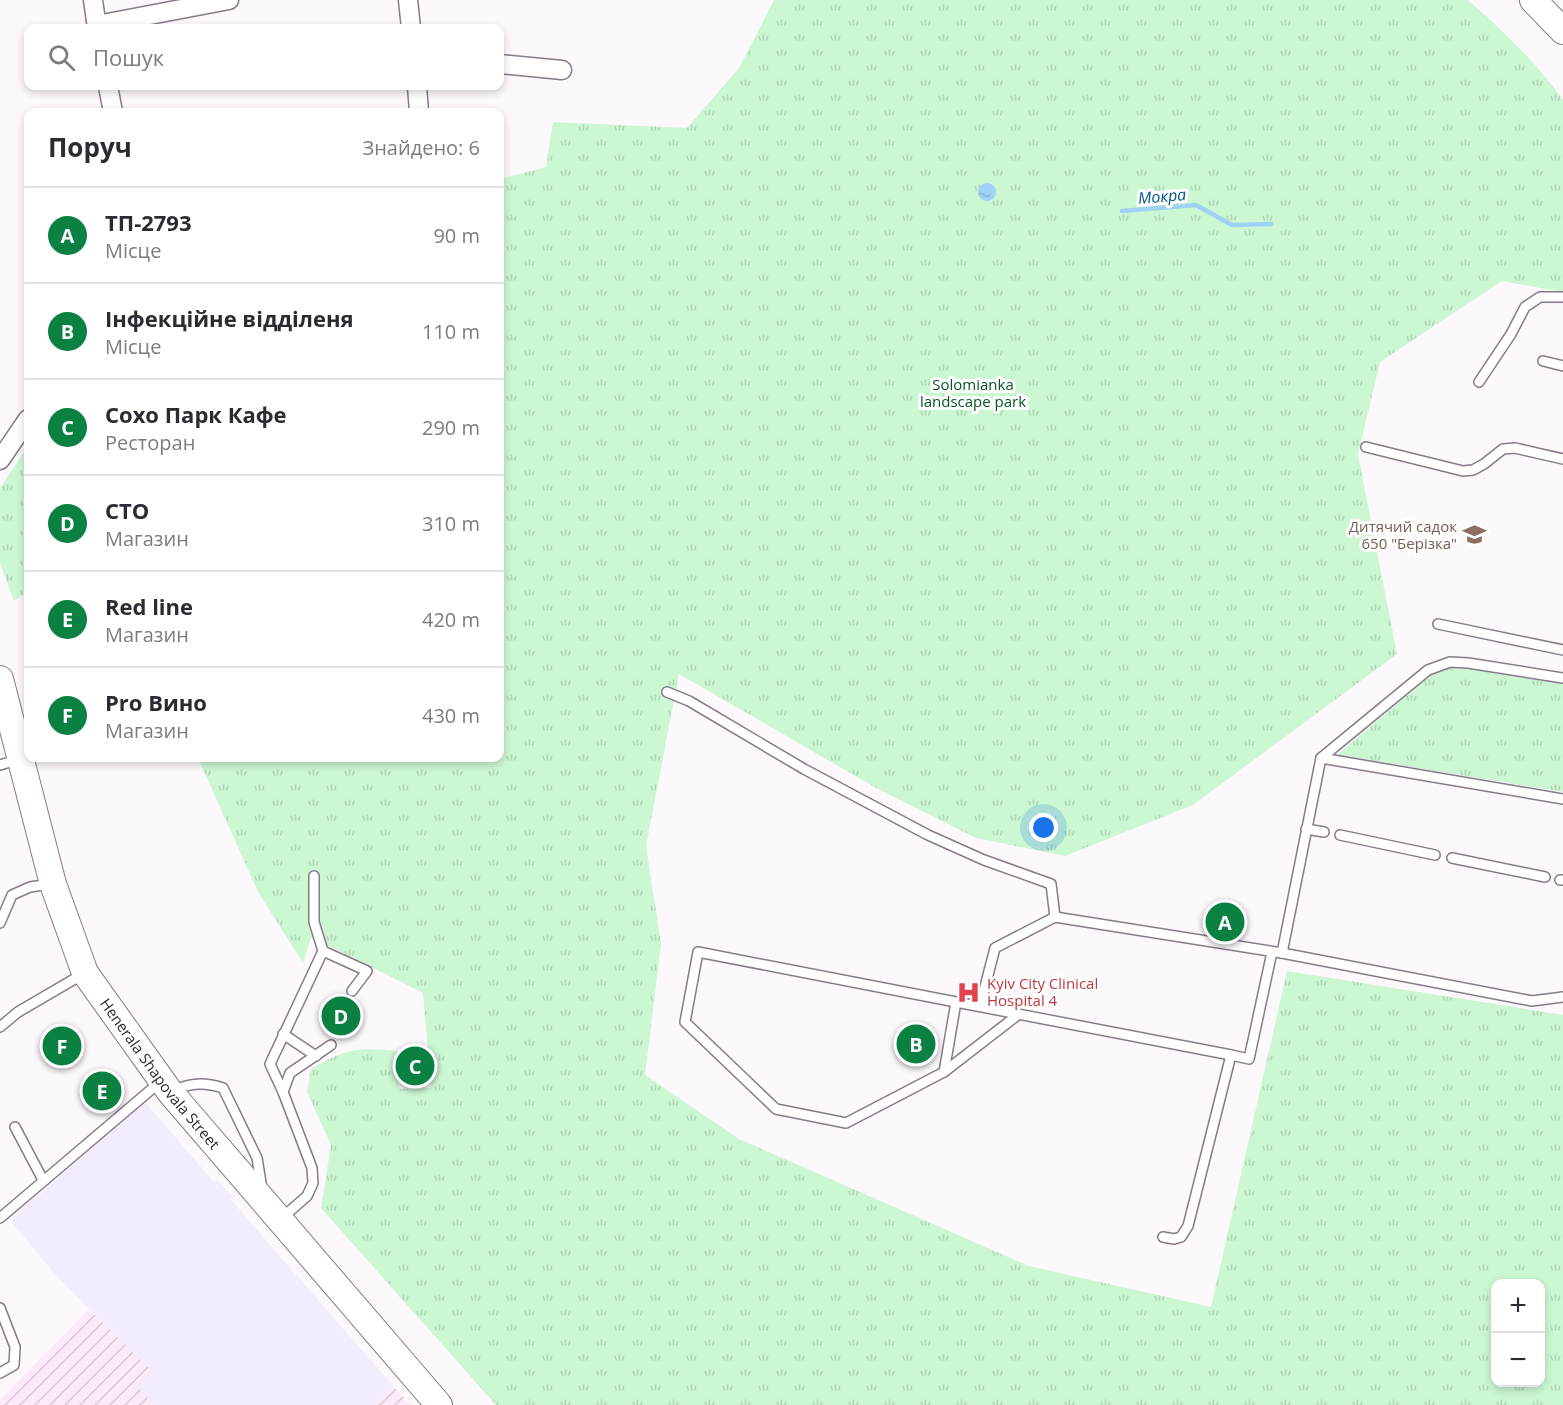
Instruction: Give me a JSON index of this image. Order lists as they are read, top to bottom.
{
  "streets": {
    "street": ["Henerala Shapovala Street"]
  },
  "water": ["Мокра"],
  "parks": ["Solomianka landscape park"],
  "places": {
    "school or university": ["Дитячий садок 650 \"Берізка\""],
    "hospital": ["Kyiv City Clinical Hospital 4"]
  },
  "page": {
    "search": "Пошук",
    "heading": ["Поруч", "Знайдено: 6"],
    "list": [
      {
        "mark": "A",
        "name": "ТП-2793",
        "note": "Місце",
        "value": "90 m"
      },
      {
        "mark": "B",
        "name": "Інфекційне відділеня",
        "note": "Місце",
        "value": "110 m"
      },
      {
        "mark": "C",
        "name": "Сохо Парк Кафе",
        "note": "Ресторан",
        "value": "290 m"
      },
      {
        "mark": "D",
        "name": "СТО",
        "note": "Магазин",
        "value": "310 m"
      },
      {
        "mark": "E",
        "name": "Red line",
        "note": "Магазин",
        "value": "420 m"
      },
      {
        "mark": "F",
        "name": "Pro Вино",
        "note": "Магазин",
        "value": "430 m"
      }
    ],
    "pins": [
      "A",
      "D",
      "B",
      "F",
      "C",
      "E"
    ],
    "map_buttons": ["+", "−"]
  }
}
